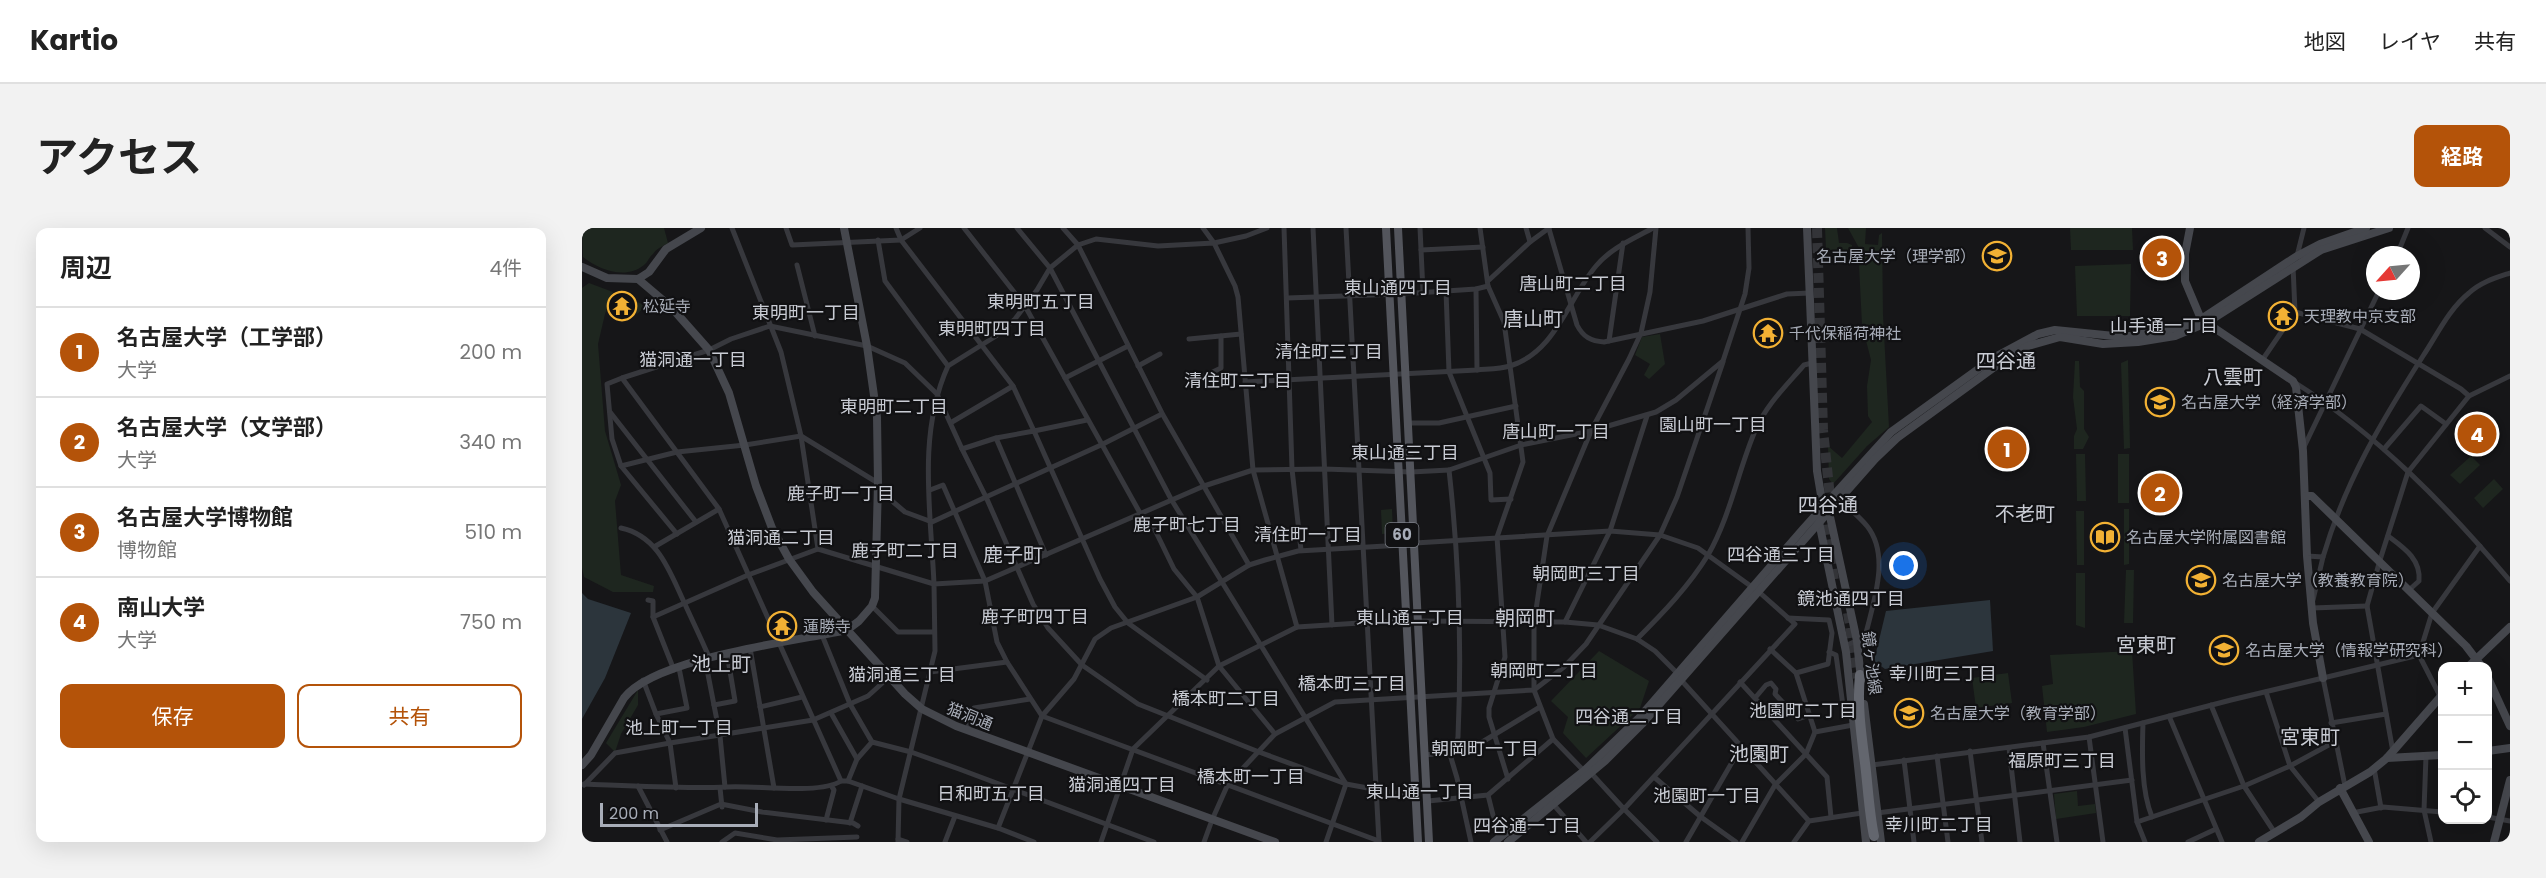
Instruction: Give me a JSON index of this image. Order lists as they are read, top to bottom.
{
  "streets": {
    "main road": ["60"],
    "street": ["鏡ヶ池線", "猫洞通"]
  },
  "districts": [
    "唐山町二丁目",
    "東山通四丁目",
    "東明町五丁目",
    "東明町一丁目",
    "唐山町",
    "山手通一丁目",
    "東明町四丁目",
    "清住町三丁目",
    "猫洞通一丁目",
    "四谷通",
    "八雲町",
    "清住町二丁目",
    "東明町二丁目",
    "園山町一丁目",
    "唐山町一丁目",
    "東山通三丁目",
    "鹿子町一丁目",
    "四谷通",
    "不老町",
    "鹿子町七丁目",
    "清住町一丁目",
    "猫洞通二丁目",
    "鹿子町二丁目",
    "鹿子町",
    "四谷通三丁目",
    "朝岡町三丁目",
    "鏡池通四丁目",
    "鹿子町四丁目",
    "東山通二丁目",
    "朝岡町",
    "宮東町",
    "池上町",
    "朝岡町二丁目",
    "幸川町三丁目",
    "猫洞通三丁目",
    "橋本町三丁目",
    "橋本町二丁目",
    "池園町二丁目",
    "四谷通二丁目",
    "池上町一丁目",
    "宮東町",
    "朝岡町一丁目",
    "池園町",
    "福原町三丁目",
    "橋本町一丁目",
    "猫洞通四丁目",
    "東山通一丁目",
    "日和町五丁目",
    "池園町一丁目",
    "幸川町二丁目",
    "四谷通一丁目"
  ],
  "places": {
    "school or university": [
      "名古屋大学（理学部）",
      "名古屋大学（経済学部）",
      "名古屋大学（教養教育院）",
      "名古屋大学（情報学研究科）",
      "名古屋大学（教育学部）"
    ],
    "temple": [
      "松延寺",
      "天理教中京支部",
      "千代保稲荷神社",
      "蓮勝寺"
    ],
    "library": ["名古屋大学附属図書館"]
  },
  "scale_bar": "200 m",
  "north": "bottom left",
  "page": {
    "header": "Kartio",
    "nav": ["地図", "レイヤ", "共有"],
    "title": "アクセス",
    "buttons": [
      "経路",
      ["保存", "共有"]
    ],
    "heading": ["周辺", "4件"],
    "pins": [
      "3",
      "4",
      "1",
      "2"
    ],
    "list": [
      {
        "mark": "1",
        "name": "名古屋大学（工学部）",
        "note": "大学",
        "value": "200 m"
      },
      {
        "mark": "2",
        "name": "名古屋大学（文学部）",
        "note": "大学",
        "value": "340 m"
      },
      {
        "mark": "3",
        "name": "名古屋大学博物館",
        "note": "博物館",
        "value": "510 m"
      },
      {
        "mark": "4",
        "name": "南山大学",
        "note": "大学",
        "value": "750 m"
      }
    ],
    "map_buttons": ["+", "−"],
    "scale": "200 m"
  }
}
